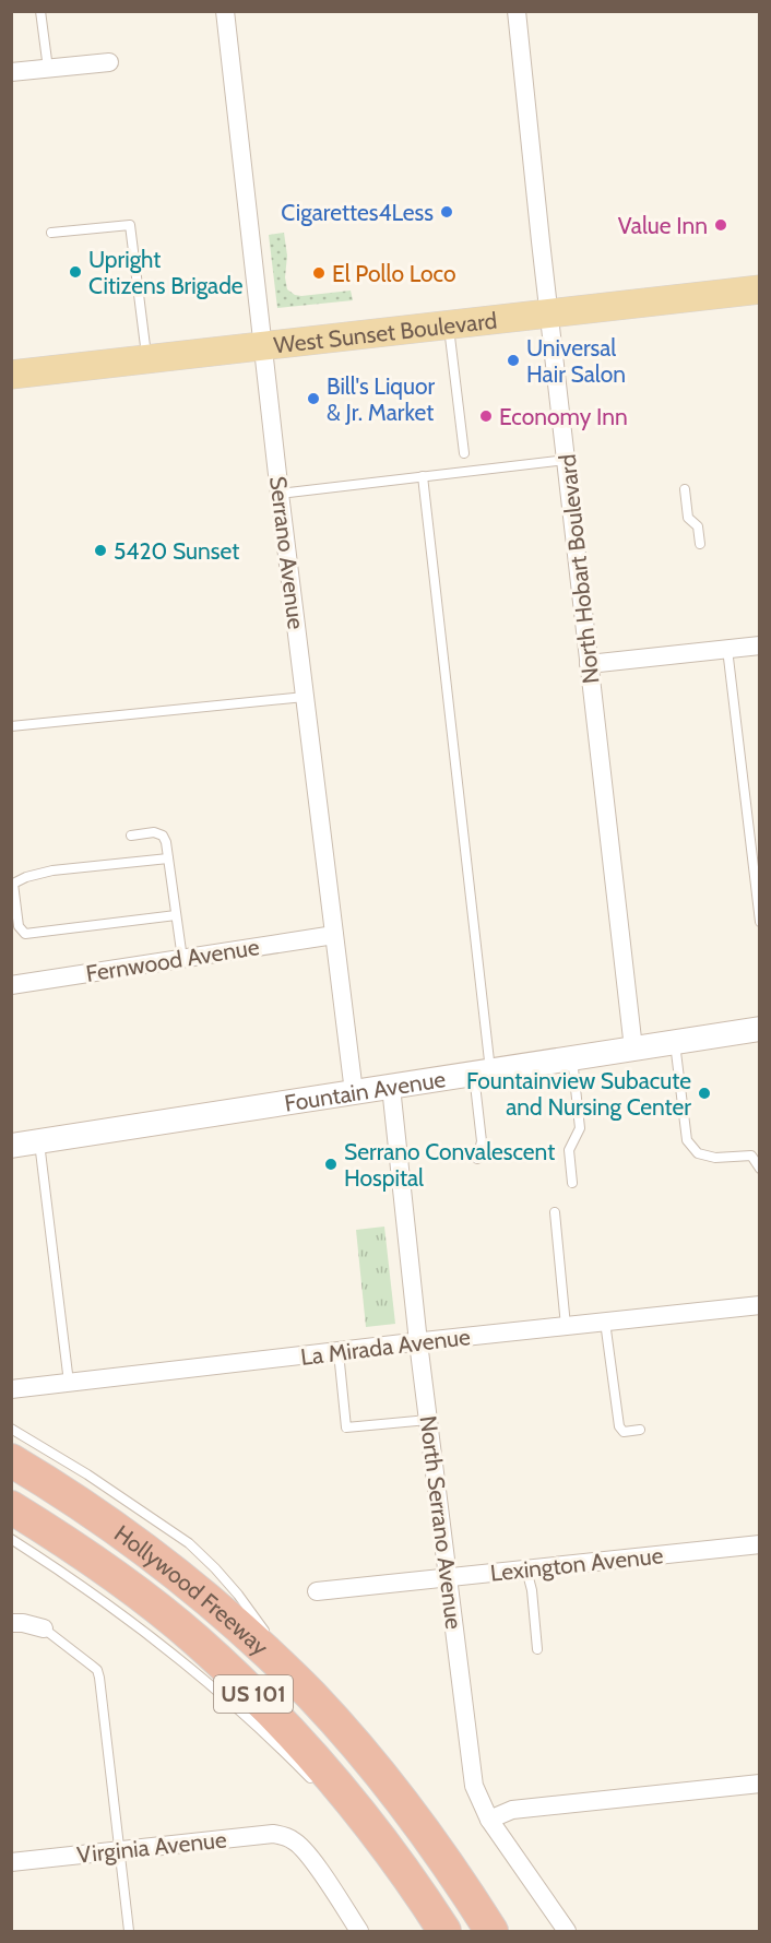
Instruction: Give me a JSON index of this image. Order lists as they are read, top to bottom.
{
  "streets": {
    "highway": ["Hollywood Freeway", "US 101"],
    "main road": ["West Sunset Boulevard"],
    "street": [
      "Serrano Avenue",
      "North Hobart Boulevard",
      "Fernwood Avenue",
      "Fountain Avenue",
      "La Mirada Avenue",
      "North Serrano Avenue",
      "Lexington Avenue",
      "Virginia Avenue"
    ]
  },
  "crossings": [
    ["West Sunset Boulevard", "Serrano Avenue"],
    ["West Sunset Boulevard", "North Hobart Boulevard"],
    ["Serrano Avenue", "Fernwood Avenue"],
    ["Serrano Avenue", "Fountain Avenue"],
    ["North Hobart Boulevard", "Fountain Avenue"],
    ["Fountain Avenue", "North Serrano Avenue"],
    ["La Mirada Avenue", "North Serrano Avenue"],
    ["North Serrano Avenue", "Lexington Avenue"]
  ],
  "places": [
    "Cigarettes4Less",
    "Value Inn",
    "Upright Citizens Brigade",
    "El Pollo Loco",
    "Universal Hair Salon",
    "Bill's Liquor & Jr. Market",
    "Economy Inn",
    "5420 Sunset",
    "Fountainview Subacute and Nursing Center",
    "Serrano Convalescent Hospital"
  ]
}
